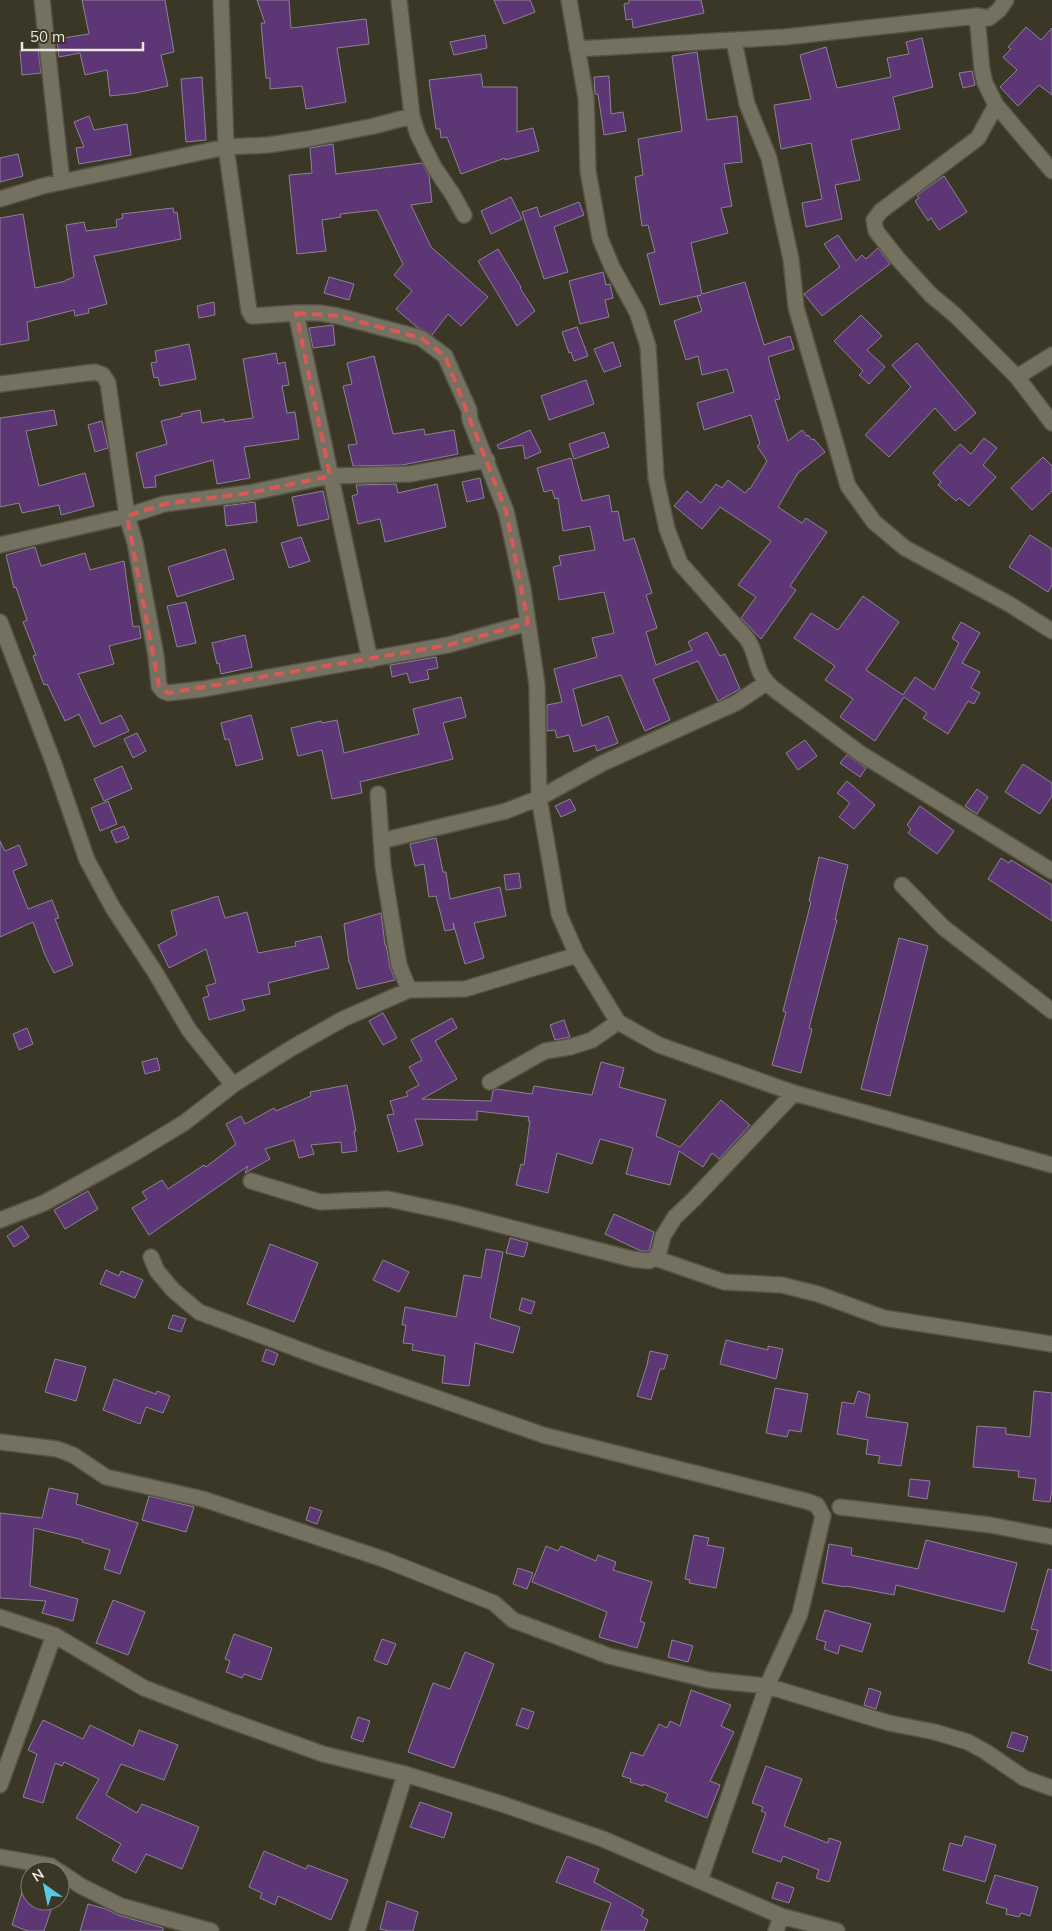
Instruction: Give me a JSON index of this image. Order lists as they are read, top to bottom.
{
  "scale_bar": "50 m",
  "north": "top left"
}
